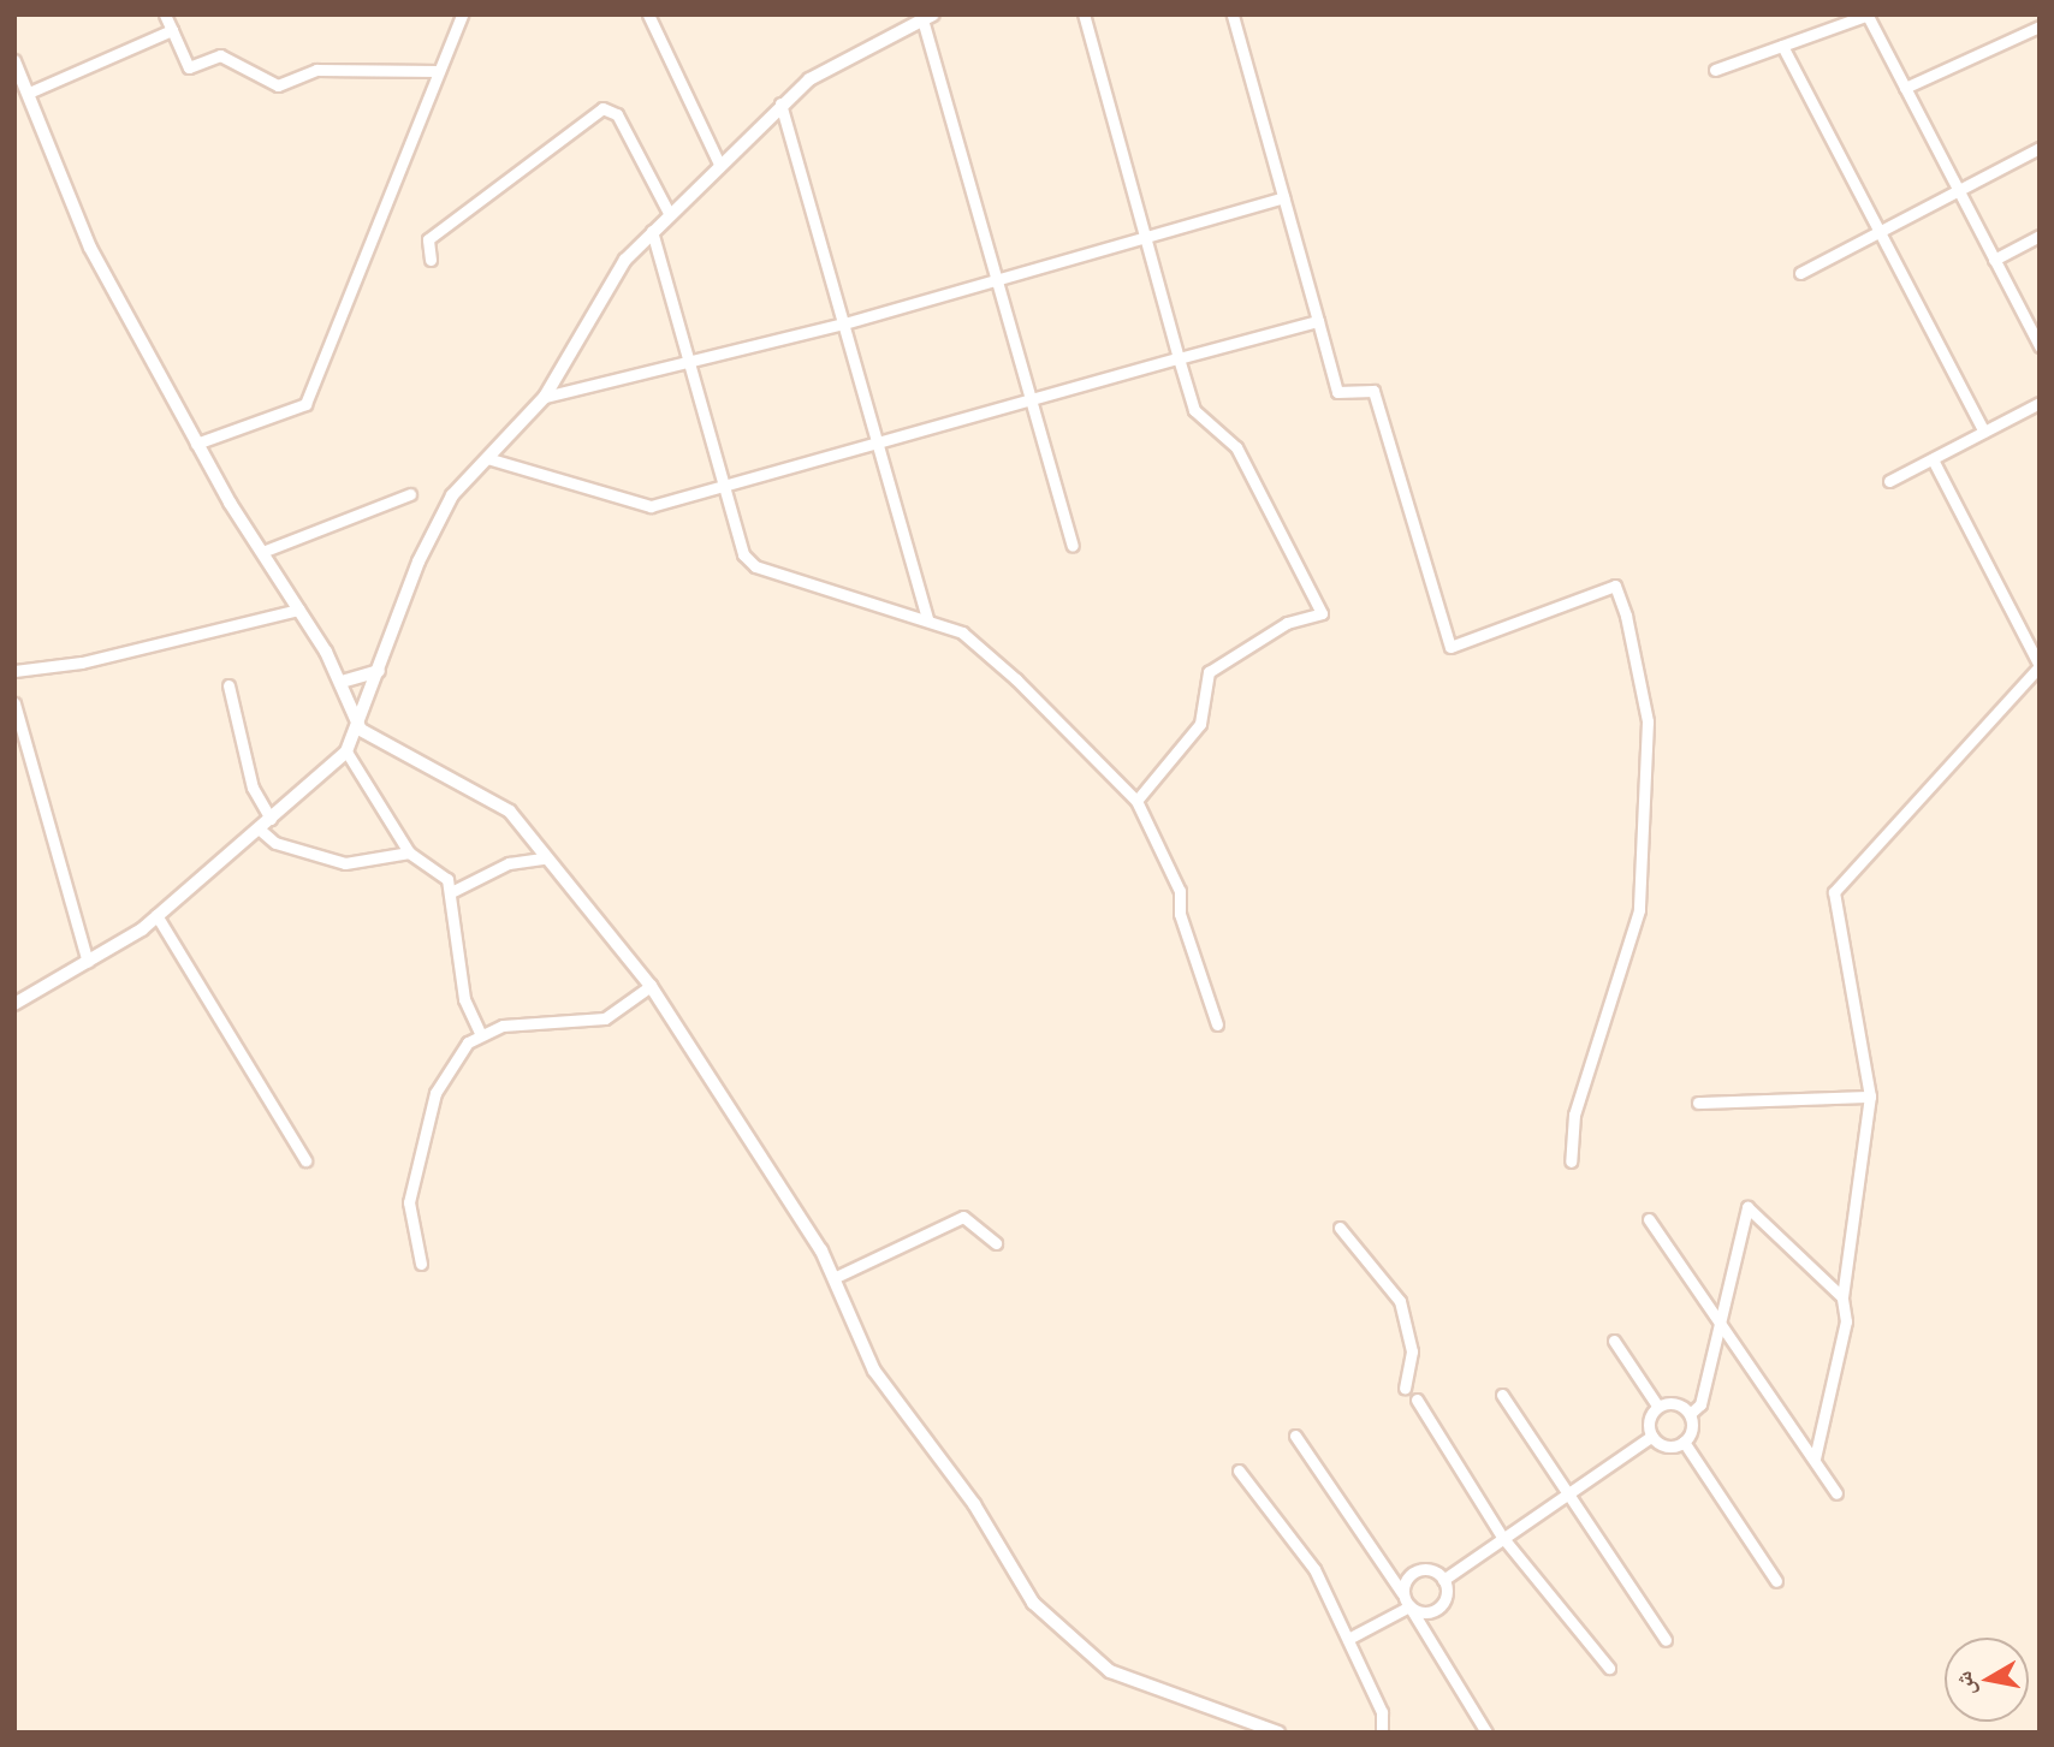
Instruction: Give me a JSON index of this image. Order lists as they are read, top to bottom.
{
  "north": "left"
}
